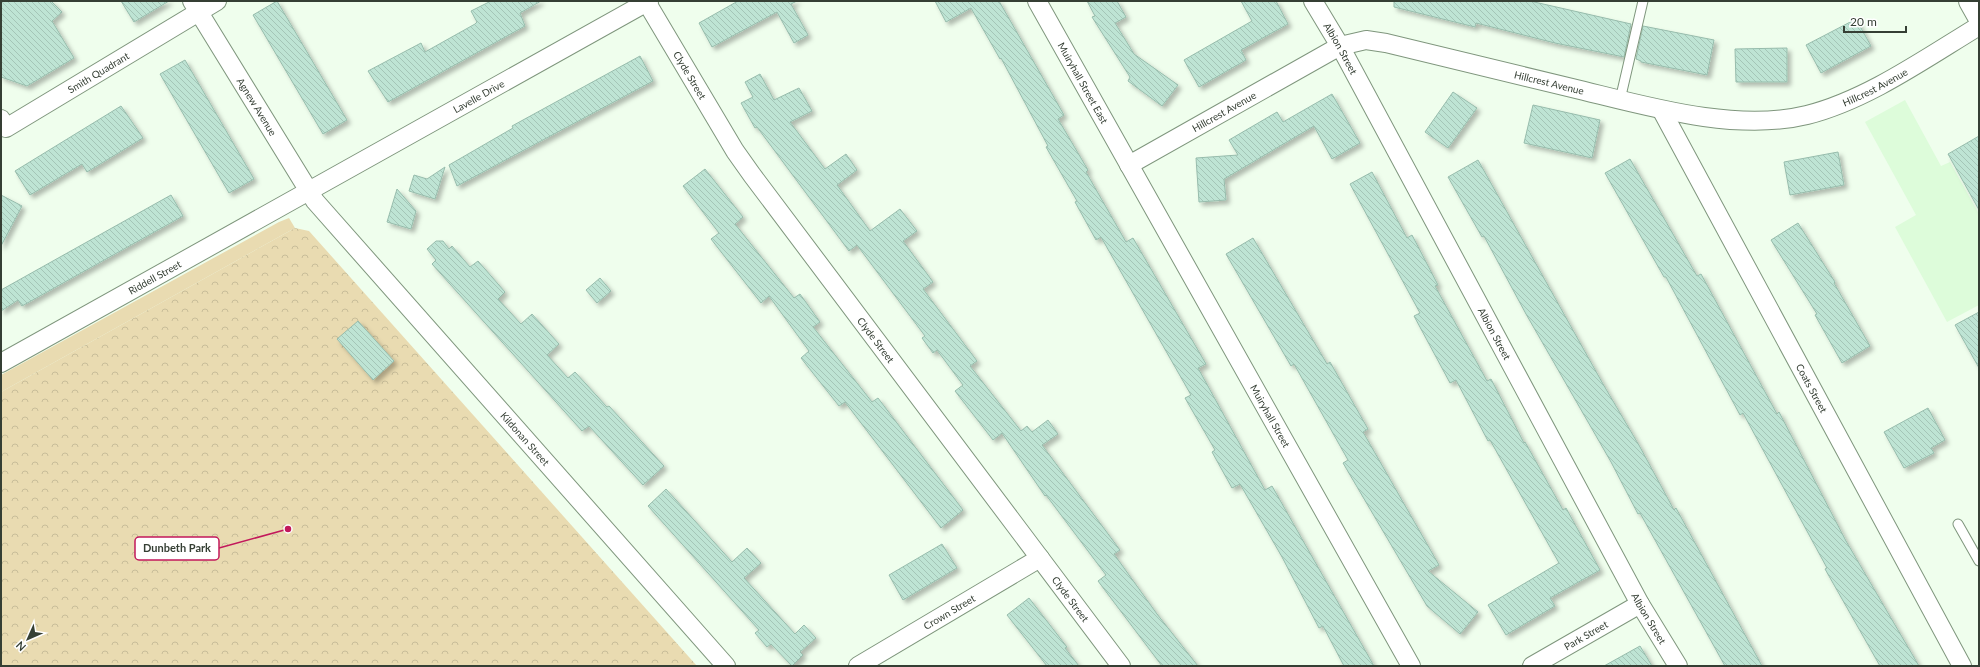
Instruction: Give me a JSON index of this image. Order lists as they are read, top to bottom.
{
  "streets": {
    "street": [
      "Albion Street",
      "Smith Quadrant",
      "Clyde Street",
      "Muiryhall Street East",
      "Hillcrest Avenue",
      "Lavelle Drive",
      "Agnew Avenue",
      "Riddell Street",
      "Coats Street",
      "Muiryhall Street",
      "Kildonan Street",
      "Crown Street",
      "Park Street"
    ]
  },
  "crossings": [
    ["Albion Street", "Hillcrest Avenue"],
    ["Albion Street", "Park Street"],
    ["Smith Quadrant", "Agnew Avenue"],
    ["Clyde Street", "Lavelle Drive"],
    ["Clyde Street", "Crown Street"],
    ["Muiryhall Street East", "Hillcrest Avenue"],
    ["Muiryhall Street East", "Muiryhall Street"],
    ["Hillcrest Avenue", "Coats Street"],
    ["Hillcrest Avenue", "Muiryhall Street"],
    ["Lavelle Drive", "Agnew Avenue"],
    ["Lavelle Drive", "Riddell Street"],
    ["Agnew Avenue", "Riddell Street"],
    ["Agnew Avenue", "Kildonan Street"]
  ],
  "places": ["Dunbeth Park"],
  "scale_bar": "20 m",
  "north": "bottom left"
}
